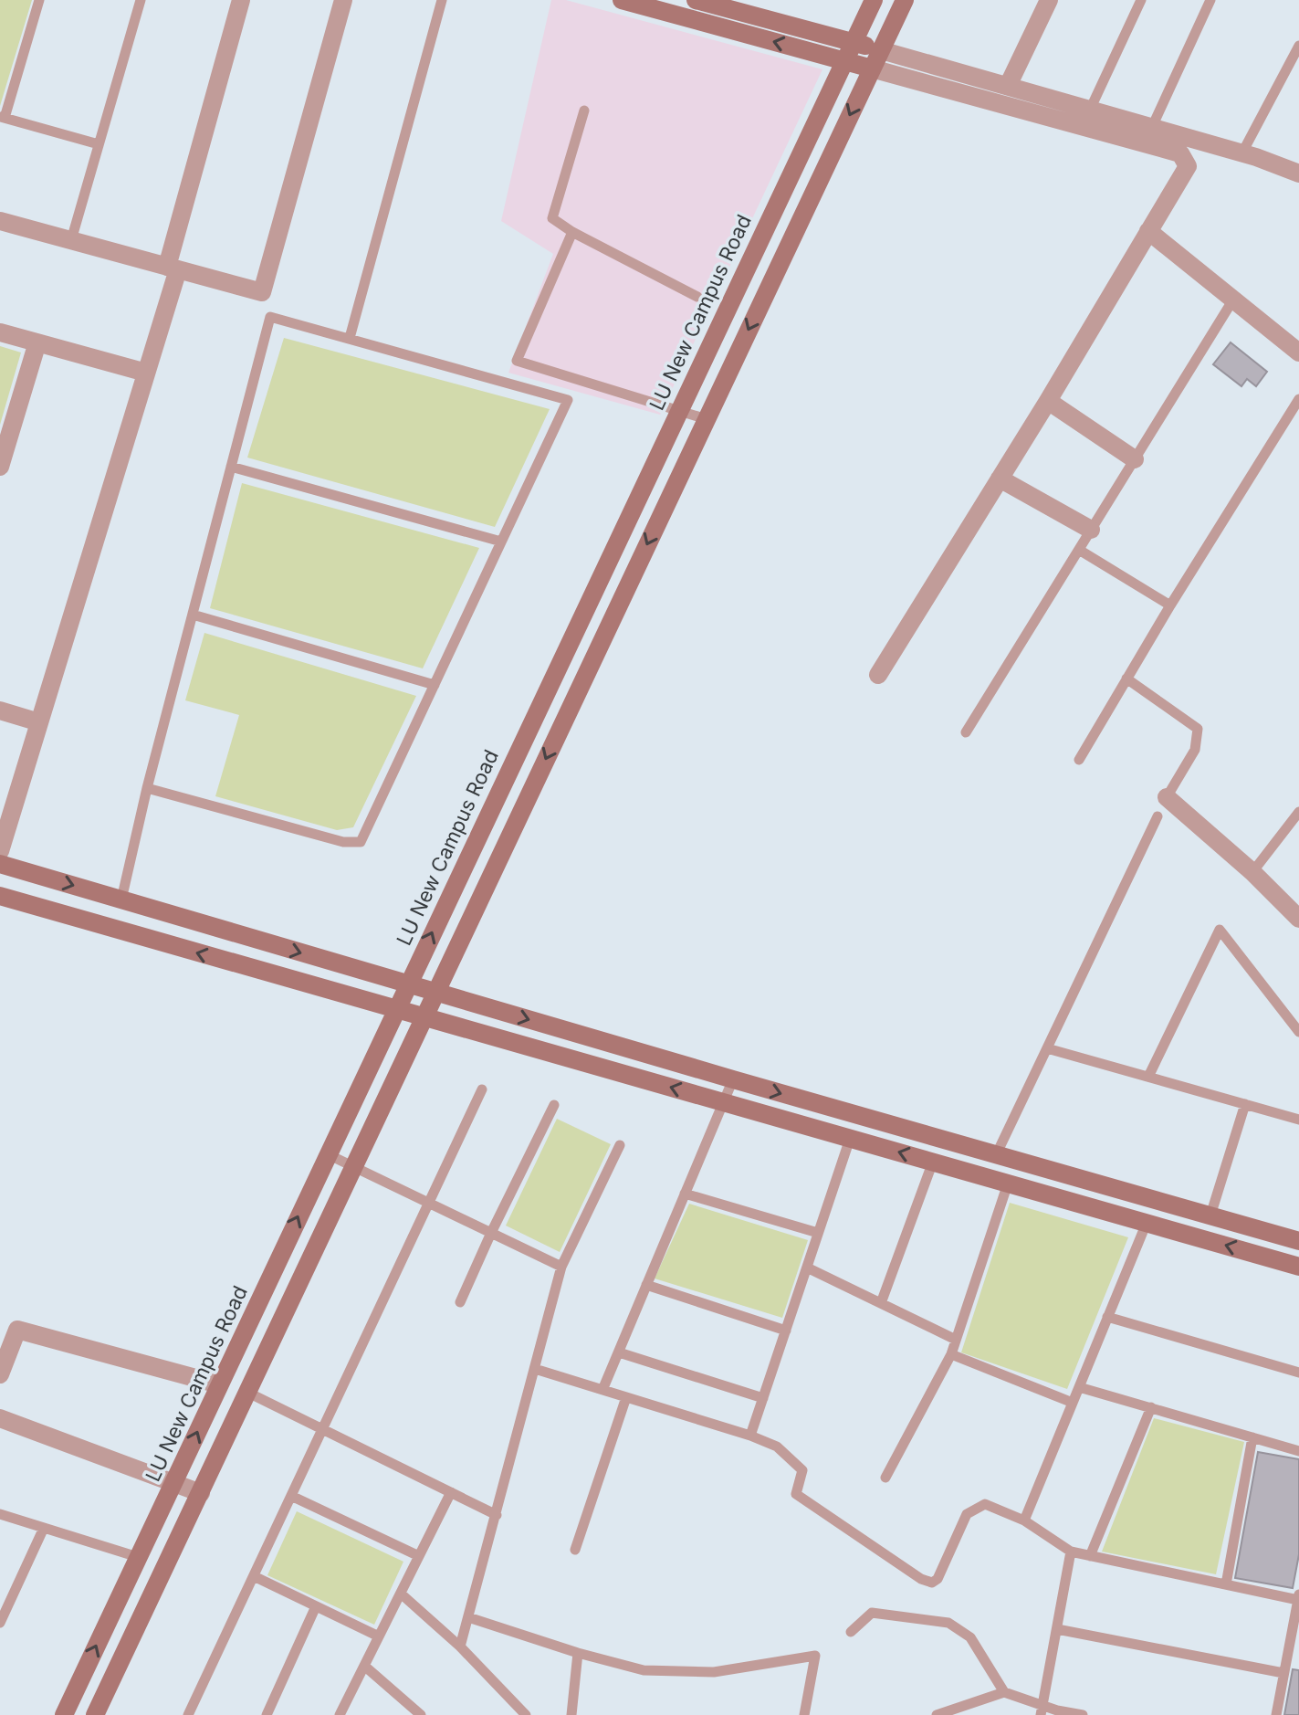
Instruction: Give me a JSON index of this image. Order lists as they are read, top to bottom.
{
  "streets": {
    "street": ["LU New Campus Road"]
  }
}
